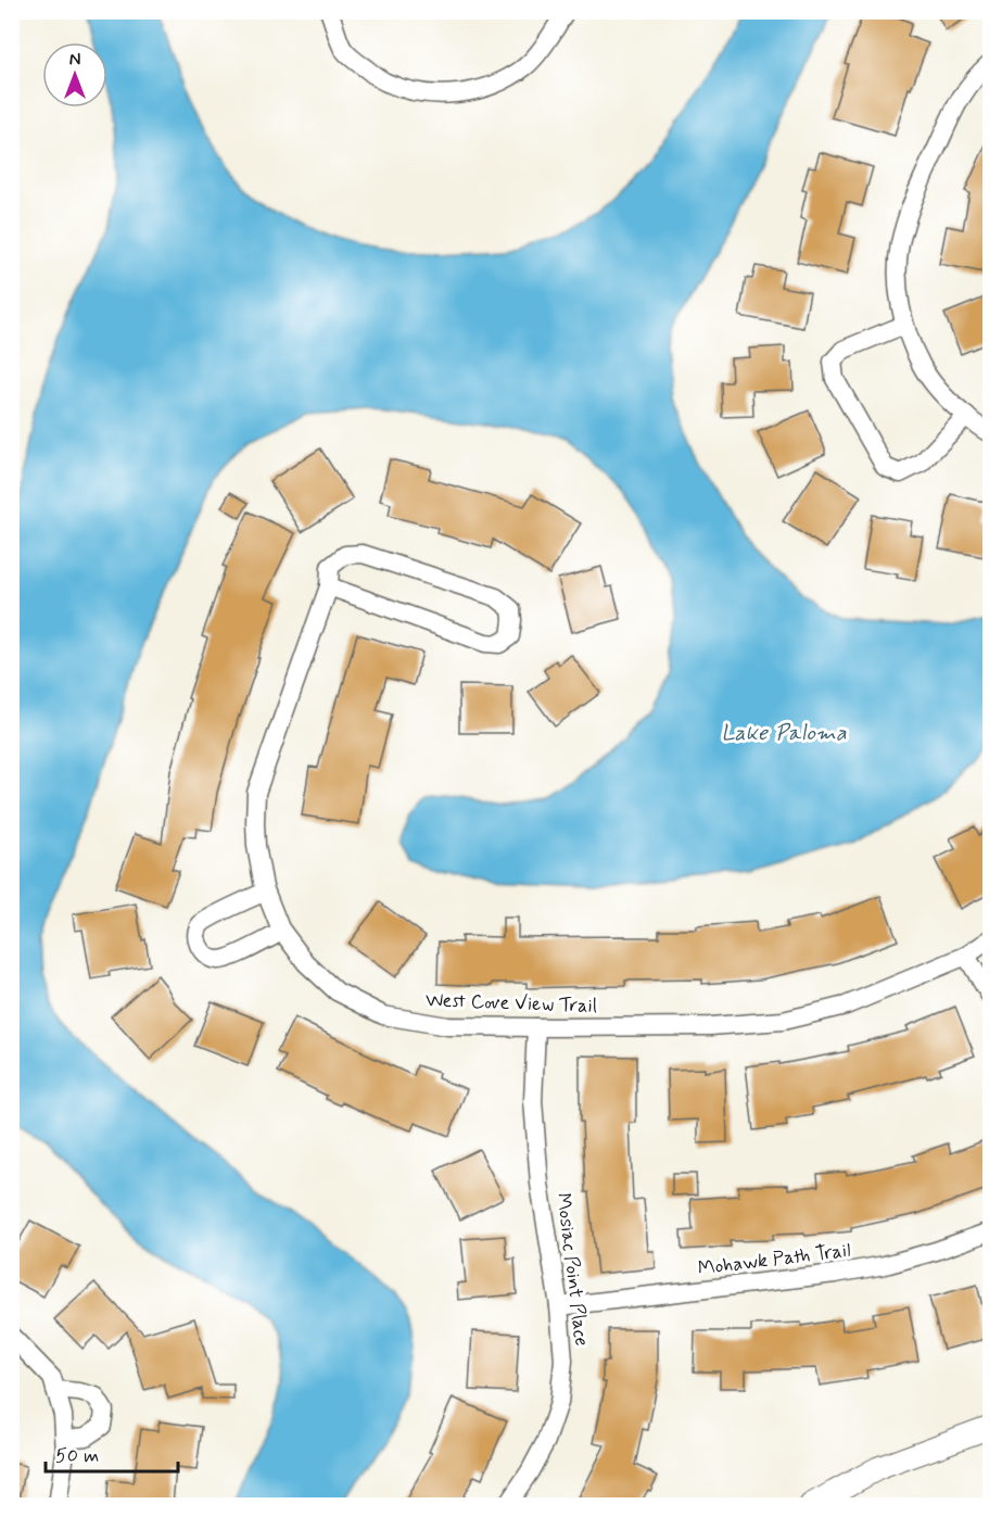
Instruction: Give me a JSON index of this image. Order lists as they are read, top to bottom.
{
  "streets": {
    "street": ["West Cove View Trail", "Mohawk Path Trail", "Mosiac Point Place"]
  },
  "crossings": [
    ["West Cove View Trail", "Mosiac Point Place"],
    ["Mohawk Path Trail", "Mosiac Point Place"]
  ],
  "water": ["Lake Paloma"],
  "scale_bar": "50 m",
  "north": "top"
}
